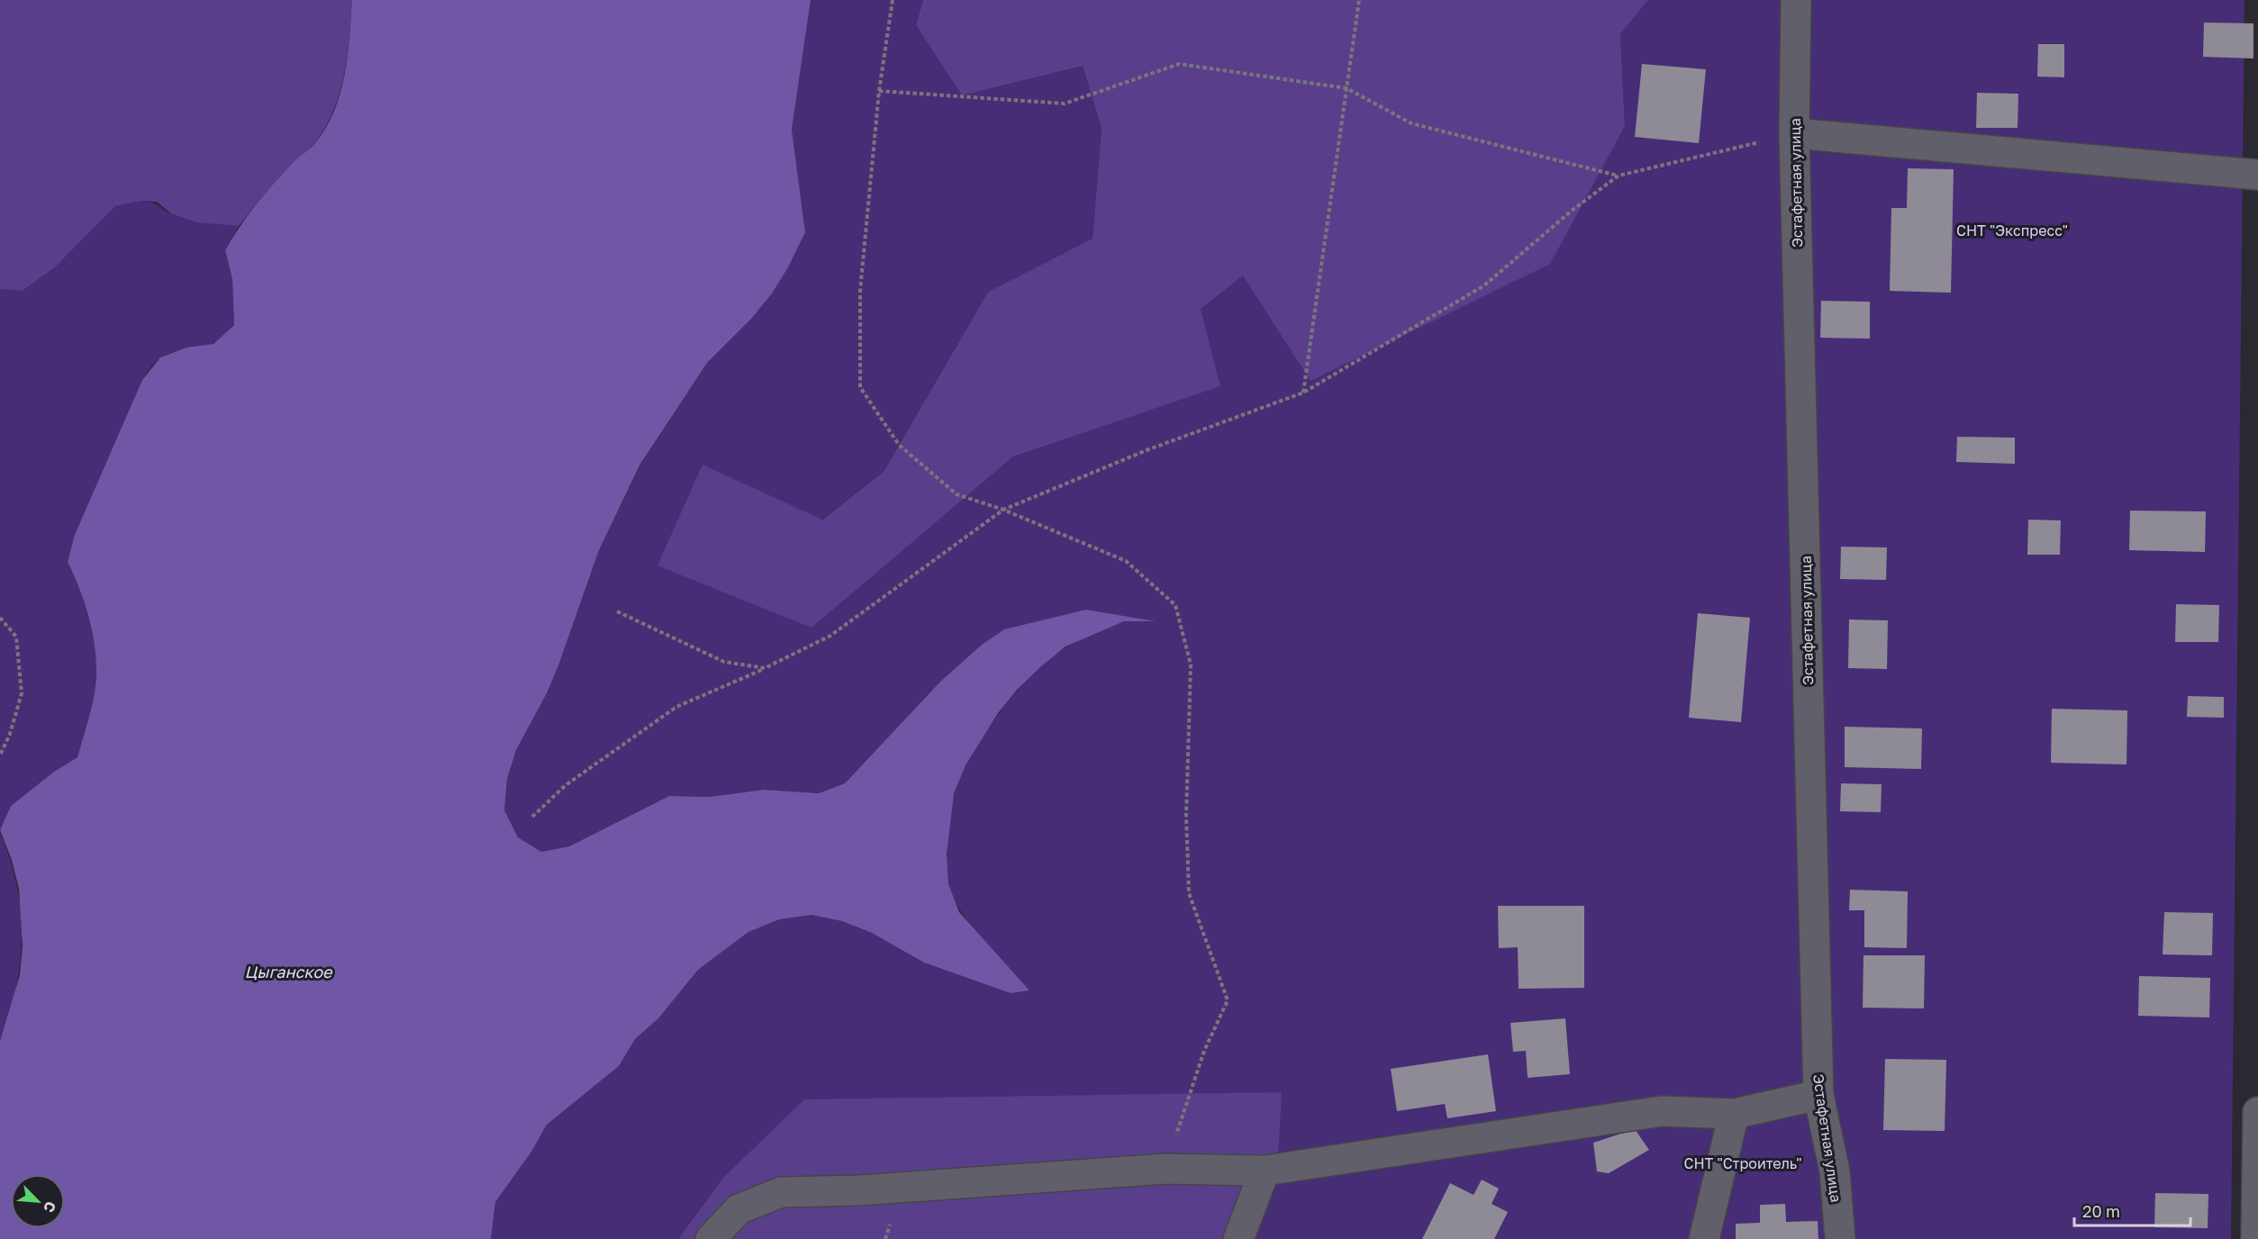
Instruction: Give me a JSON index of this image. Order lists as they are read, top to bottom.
{
  "streets": {
    "street": ["Эстафетная улица"]
  },
  "water": ["Цыганское"],
  "parks": ["СНТ \"Экспресс\"", "СНТ \"Строитель\""],
  "scale_bar": "20 m",
  "north": "bottom right"
}
